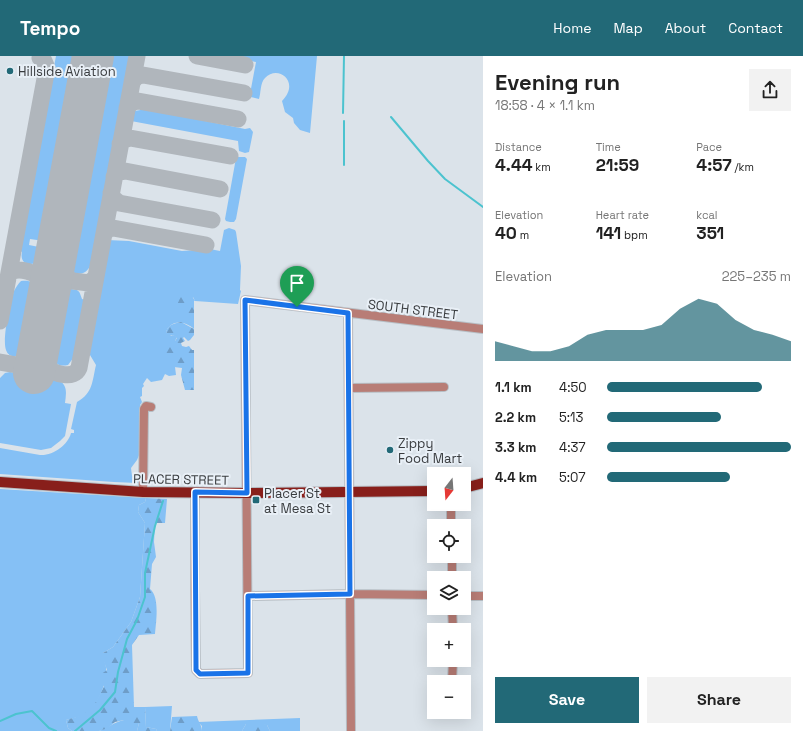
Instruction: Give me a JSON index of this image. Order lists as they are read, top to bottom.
{
  "streets": {
    "main road": ["PLACER STREET"],
    "street": ["SOUTH STREET"]
  },
  "crossings": [
    ["SOUTH STREET", "PLACER STREET"]
  ],
  "places": {
    "other": ["Hillside Aviation", "Zippy Food Mart"],
    "transit": ["Placer St at Mesa St"]
  },
  "north": "bottom",
  "page": {
    "header": "Tempo",
    "nav": [
      "Home",
      "Map",
      "About",
      "Contact"
    ],
    "heading": ["Evening run", "18:58 · 4 × 1.1 km"],
    "stats": [
      ["Distance", "4.44 km"],
      ["Time", "21:59"],
      ["Pace", "4:57 /km"],
      ["Elevation", "40 m"],
      ["Heart rate", "141 bpm"],
      ["kcal", "351"]
    ],
    "chart": ["Elevation", "225–235 m"],
    "list": [
      {
        "name": "1.1 km",
        "note": "4:50"
      },
      {
        "name": "2.2 km",
        "note": "5:13"
      },
      {
        "name": "3.3 km",
        "note": "4:37"
      },
      {
        "name": "4.4 km",
        "note": "5:07"
      }
    ],
    "map_buttons": ["+", "−"],
    "buttons": ["Save", "Share"]
  }
}
